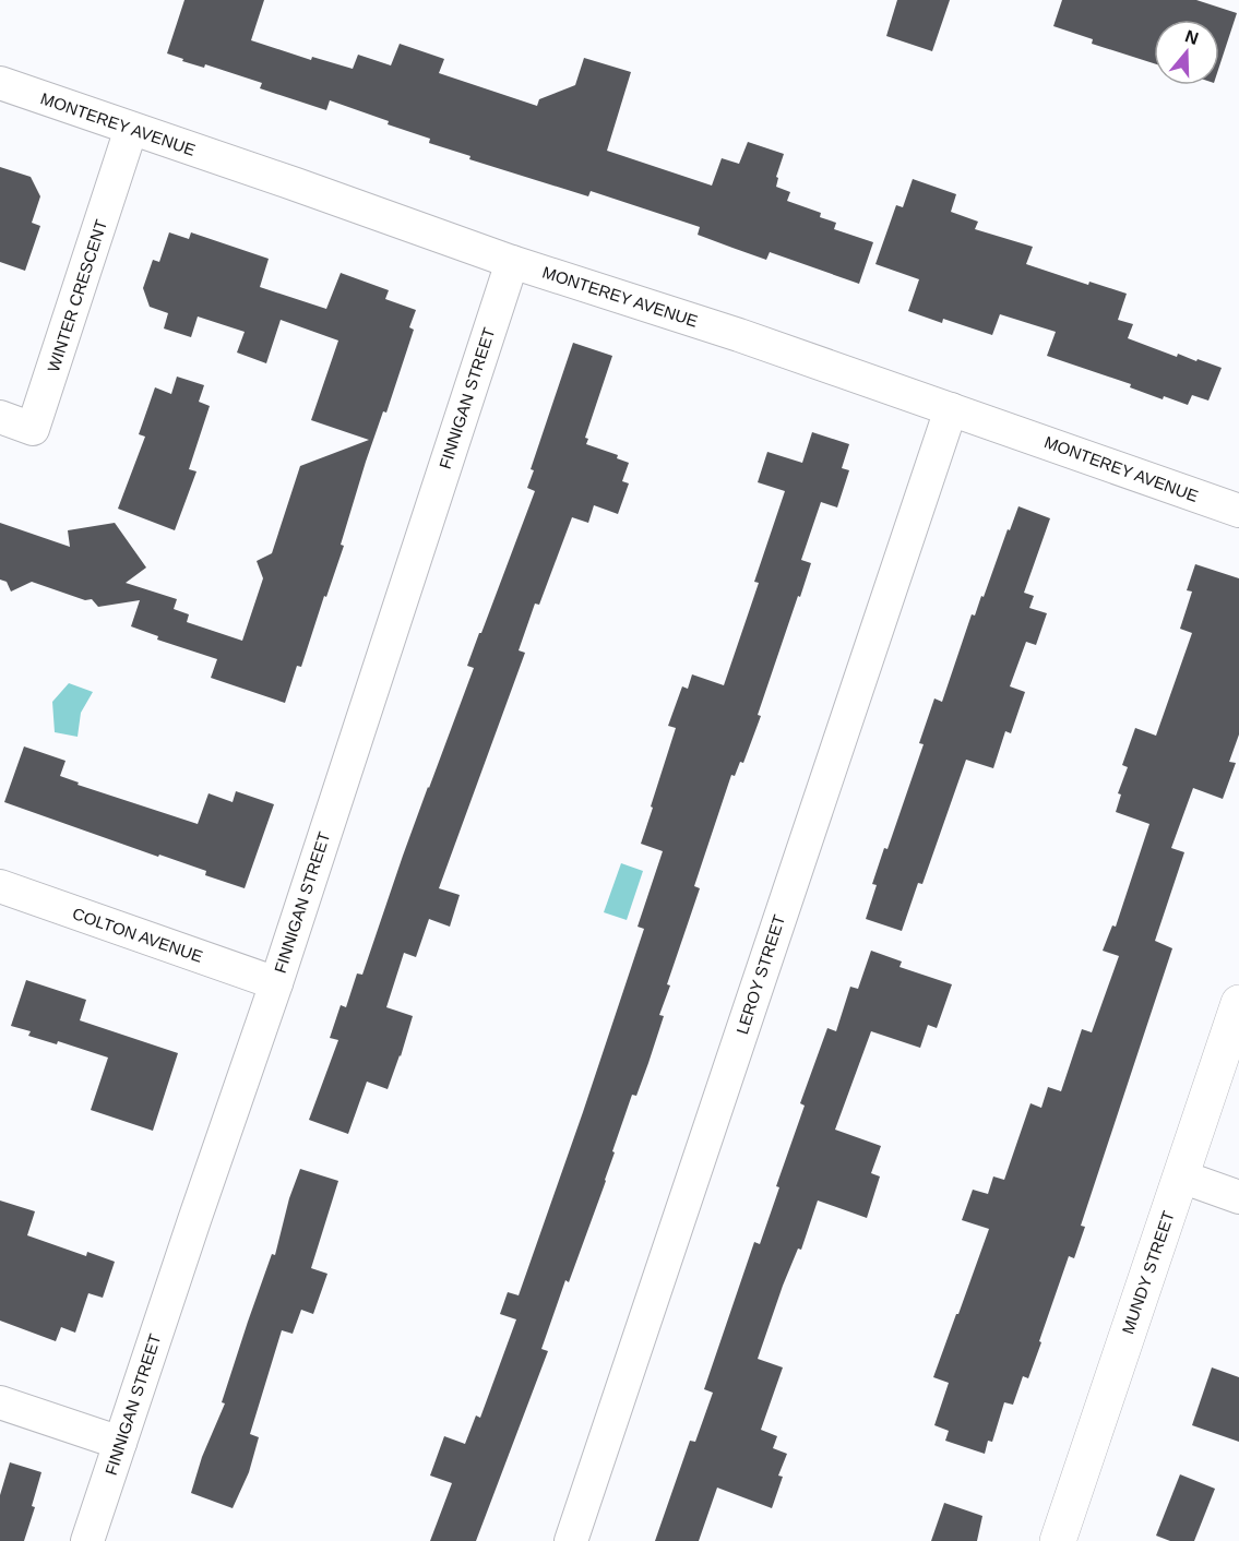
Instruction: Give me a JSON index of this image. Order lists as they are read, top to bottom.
{
  "streets": {
    "street": [
      "MONTEREY AVENUE",
      "WINTER CRESCENT",
      "FINNIGAN STREET",
      "COLTON AVENUE",
      "LEROY STREET",
      "MUNDY STREET"
    ]
  },
  "crossings": [
    ["MONTEREY AVENUE", "WINTER CRESCENT"],
    ["MONTEREY AVENUE", "FINNIGAN STREET"],
    ["MONTEREY AVENUE", "LEROY STREET"],
    ["FINNIGAN STREET", "COLTON AVENUE"]
  ],
  "north": "top"
}
